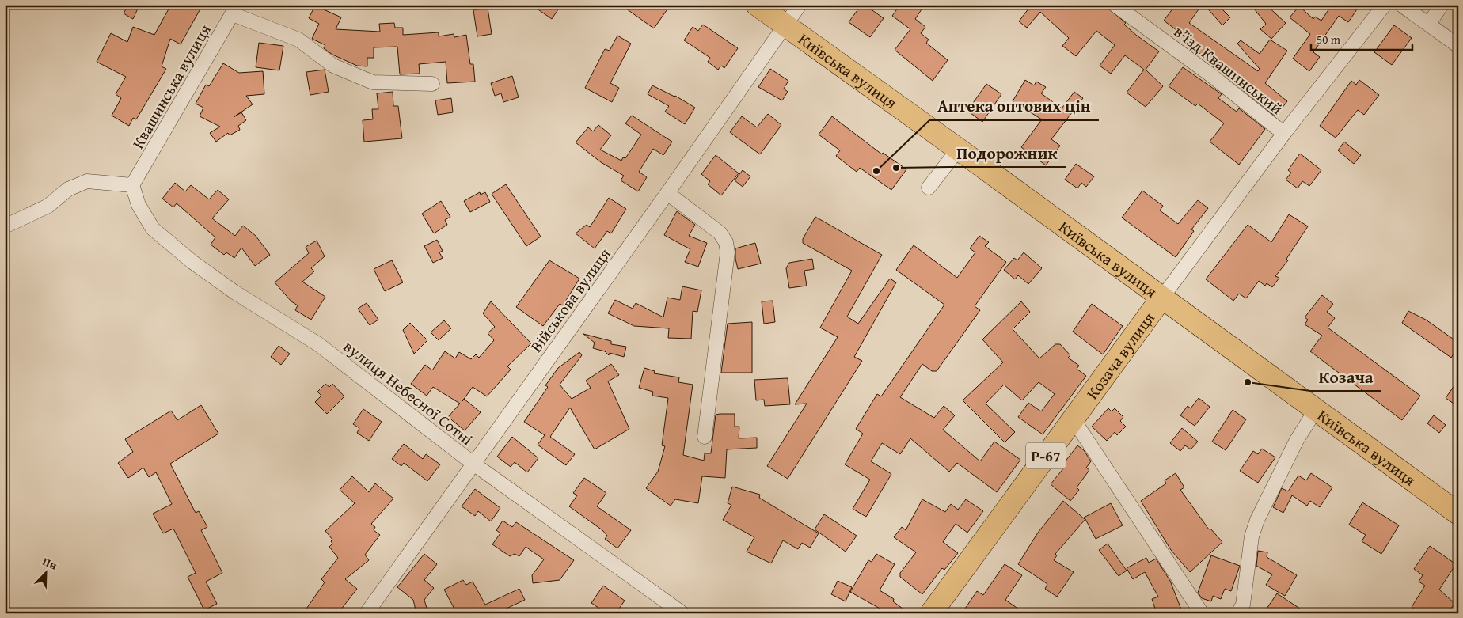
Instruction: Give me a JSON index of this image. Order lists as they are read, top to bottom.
{
  "streets": {
    "main road": ["Київська вулиця", "Козача вулиця", "Р-67"],
    "street": [
      "в’їзд Квашинський",
      "Квашинська вулиця",
      "Військова вулиця",
      "вулиця Небесної Сотні"
    ]
  },
  "crossings": [
    ["в’їзд Квашинський", "Козача вулиця"],
    ["Київська вулиця", "Військова вулиця"],
    ["Київська вулиця", "Козача вулиця"],
    ["Квашинська вулиця", "вулиця Небесної Сотні"],
    ["Військова вулиця", "вулиця Небесної Сотні"]
  ],
  "places": ["Подорожник", "Аптека оптових цін", "Козача"],
  "scale_bar": "50 m",
  "north": "top right"
}
